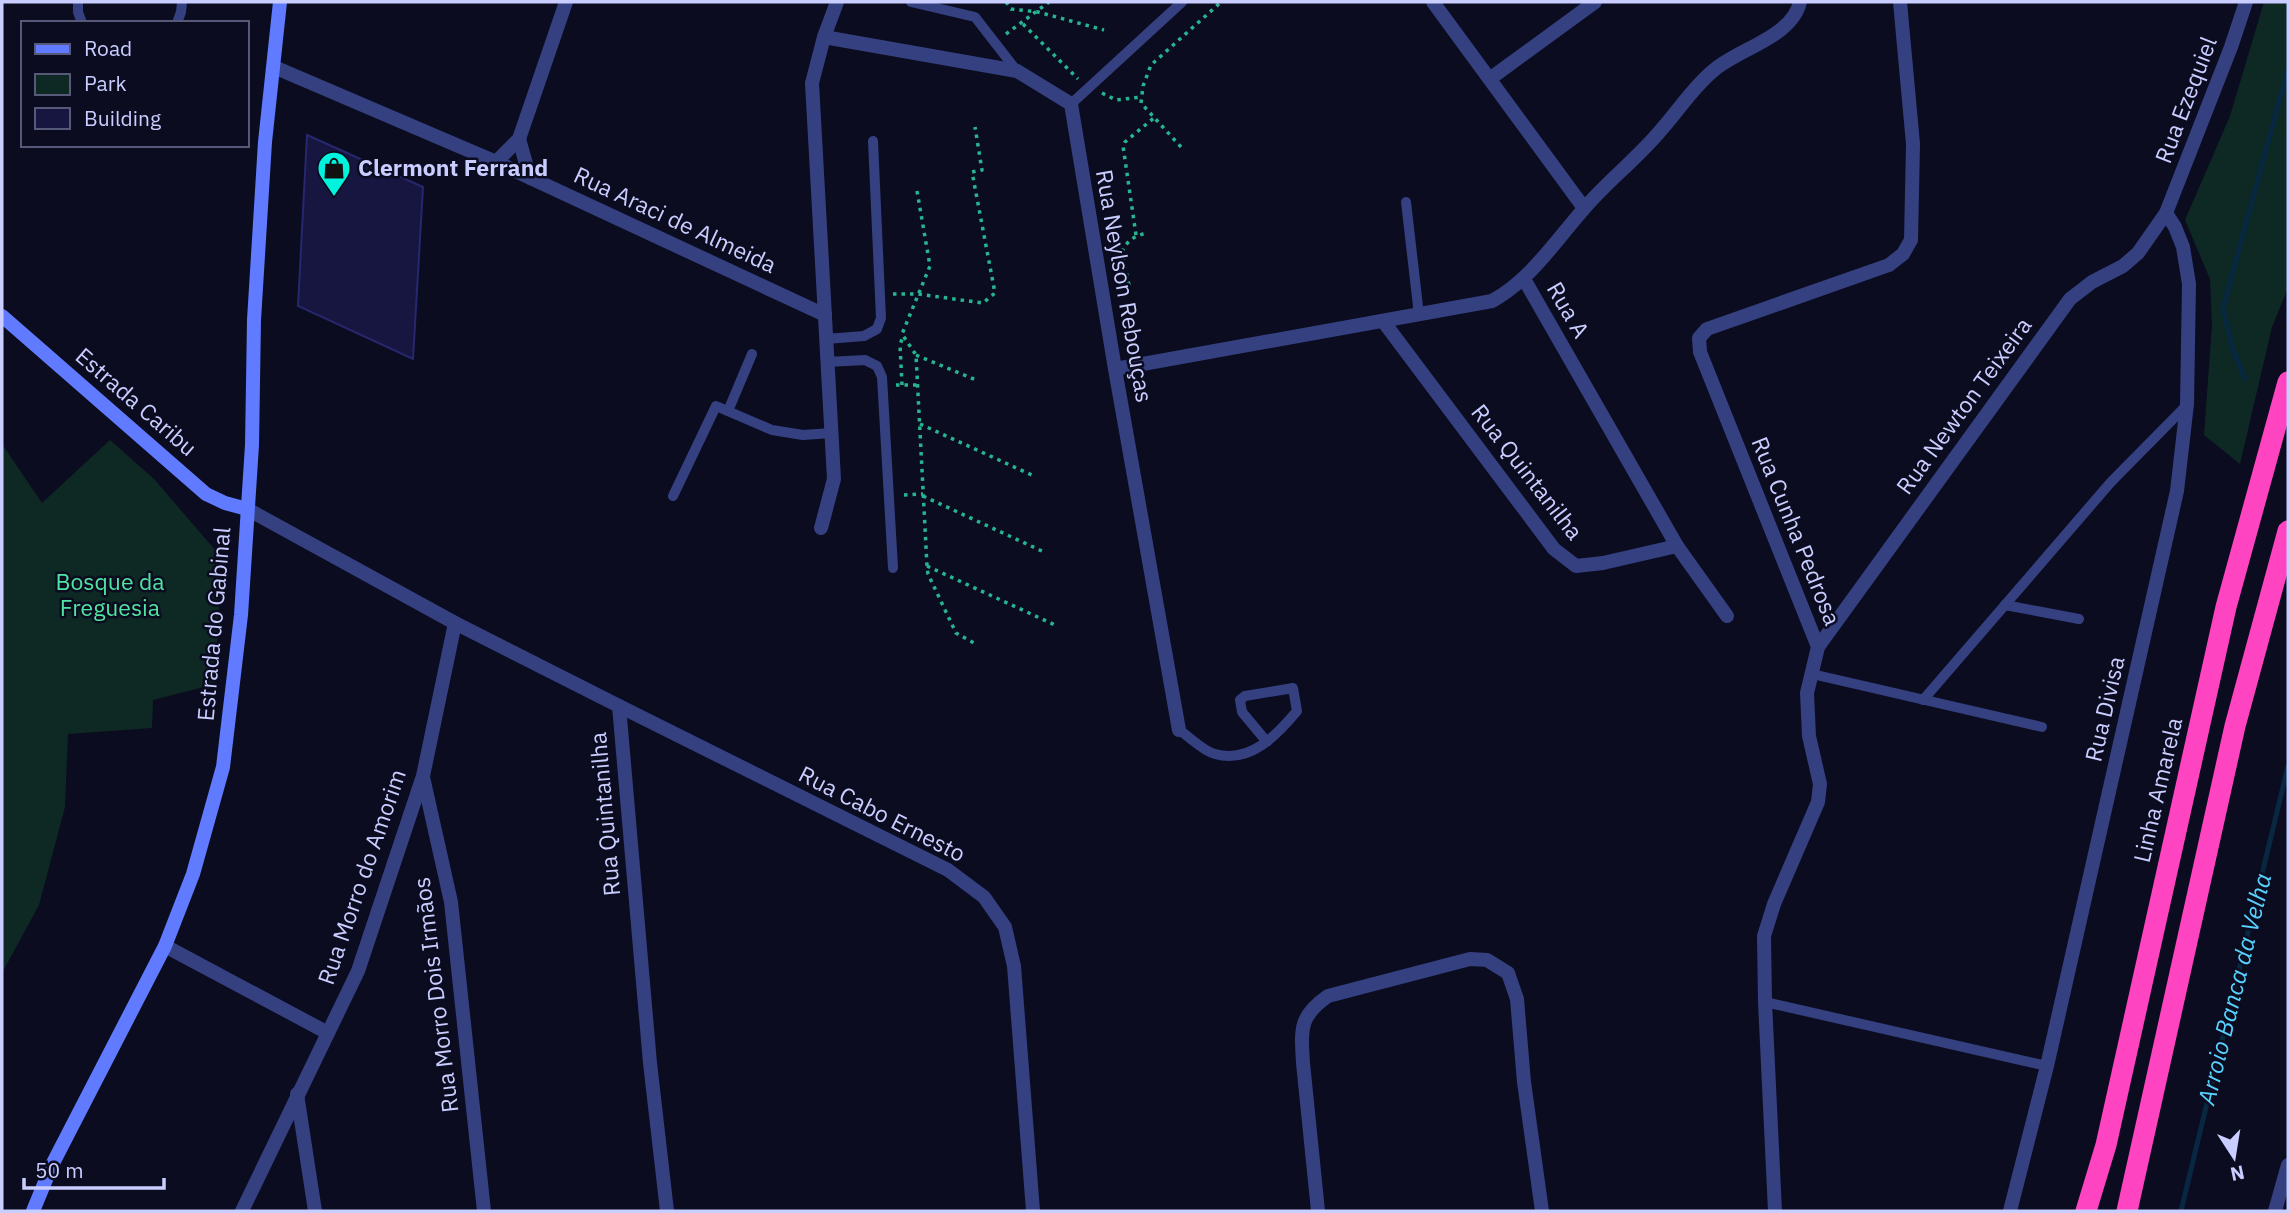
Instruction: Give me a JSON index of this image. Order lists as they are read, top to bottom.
{
  "streets": {
    "highway": ["Linha Amarela"],
    "main road": ["Estrada Caribu", "Estrada do Gabinal"],
    "street": [
      "Rua Ezequiel",
      "Rua Araci de Almeida",
      "Rua Neylson Rebouças",
      "Rua A",
      "Rua Newton Teixeira",
      "Rua Quintanilha",
      "Rua Cunha Pedrosa",
      "Rua Divisa",
      "Rua Cabo Ernesto",
      "Rua Morro do Amorim",
      "Rua Morro Dois Irmãos"
    ]
  },
  "crossings": [
    ["Rua Ezequiel", "Rua Newton Teixeira"],
    ["Rua Ezequiel", "Rua Divisa"],
    ["Rua Araci de Almeida", "Estrada do Gabinal"],
    ["Rua Neylson Rebouças", "Rua A"],
    ["Rua A", "Rua Quintanilha"],
    ["Estrada Caribu", "Rua Quintanilha"],
    ["Estrada Caribu", "Estrada do Gabinal"],
    ["Rua Newton Teixeira", "Rua Cunha Pedrosa"],
    ["Rua Newton Teixeira", "Rua Divisa"],
    ["Rua Quintanilha", "Estrada do Gabinal"],
    ["Rua Quintanilha", "Rua Cabo Ernesto"],
    ["Rua Quintanilha", "Rua Morro do Amorim"],
    ["Rua Morro do Amorim", "Rua Morro Dois Irmãos"]
  ],
  "water": ["Arroio Banca da Velha"],
  "parks": ["Bosque da Freguesia"],
  "places": {
    "shop": ["Clermont Ferrand"]
  },
  "legend": ["Road", "Park", "Building"],
  "scale_bar": "50 m",
  "north": "bottom"
}
